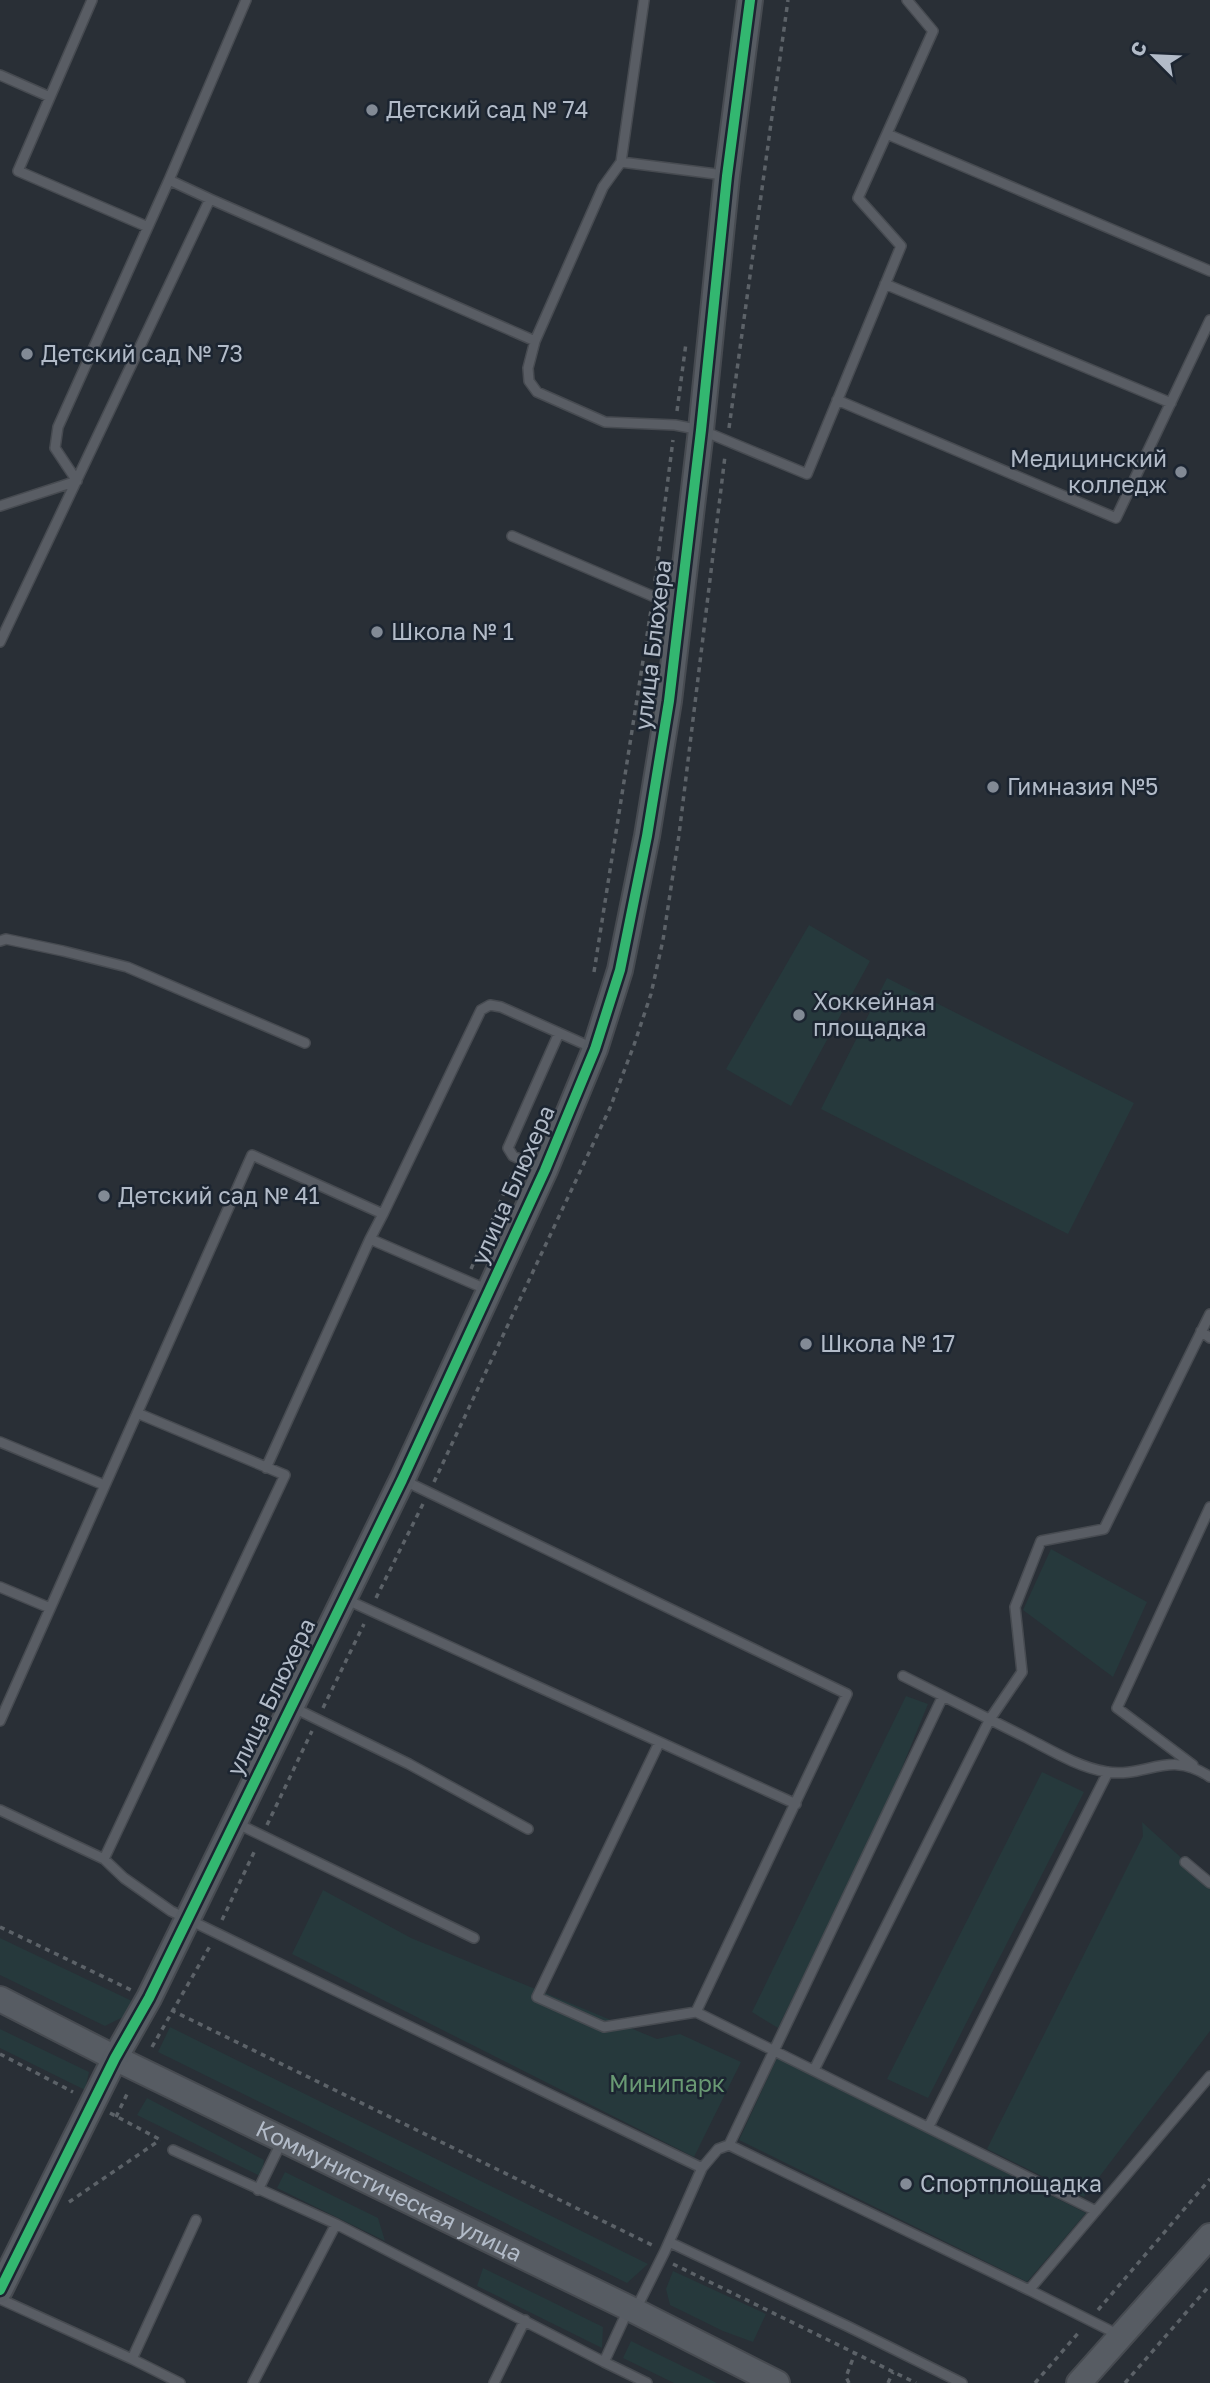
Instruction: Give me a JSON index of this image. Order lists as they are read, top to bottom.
{
  "streets": {
    "street": ["улица Блюхера", "Коммунистическая улица"]
  },
  "crossings": [
    ["улица Блюхера", "Коммунистическая улица"]
  ],
  "parks": ["Минипарк"],
  "places": [
    "Детский сад № 74",
    "Детский сад № 73",
    "Медицинский колледж",
    "Школа № 1",
    "Гимназия №5",
    "Хоккейная площадка",
    "Детский сад № 41",
    "Школа № 17",
    "Спортплощадка"
  ],
  "north": "top left"
}
